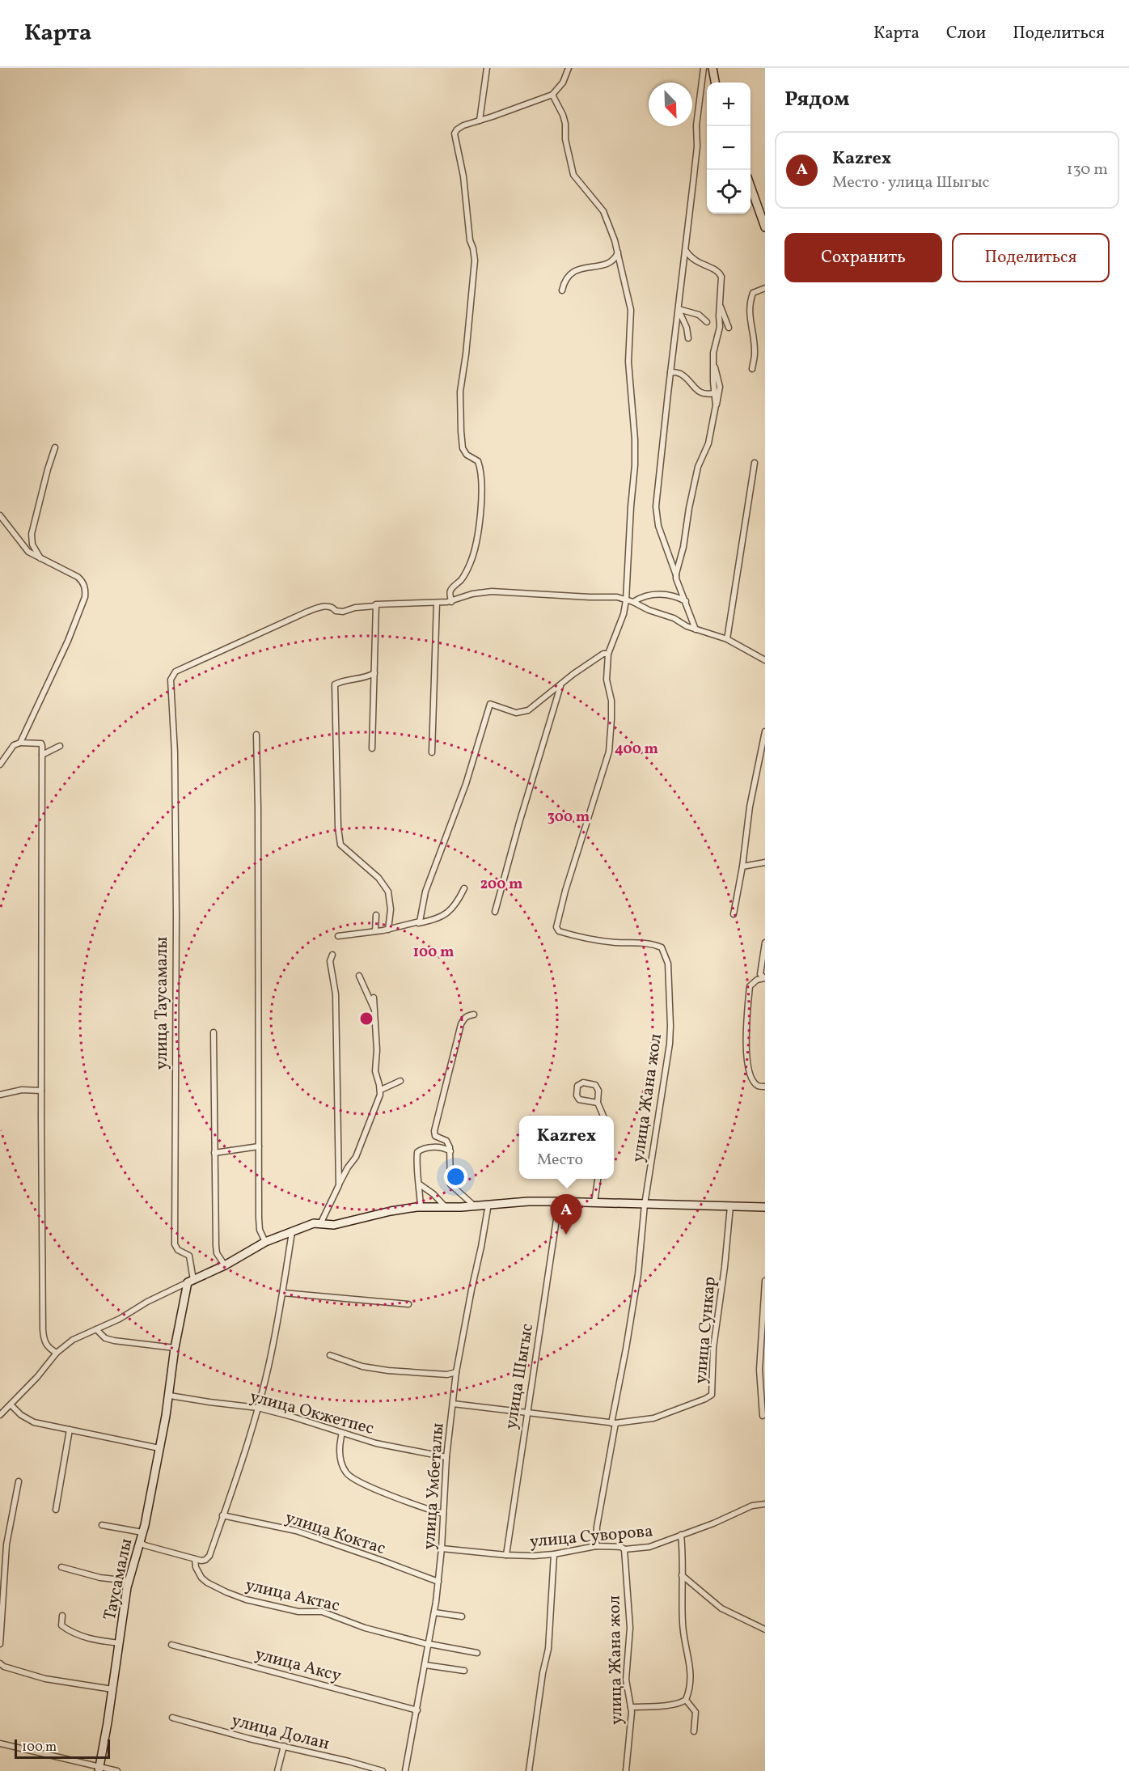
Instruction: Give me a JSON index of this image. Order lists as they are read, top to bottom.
{
  "streets": {
    "street": [
      "улица Таусамалы",
      "улица Жана жол",
      "улица Сункар",
      "улица Шыгыс",
      "улица Окжетпес",
      "улица Умбеталы",
      "улица Коктас",
      "улица Суворова",
      "Таусамалы",
      "улица Актас",
      "улица Аксу",
      "улица Долан"
    ]
  },
  "crossings": [
    ["улица Таусамалы", "улица Окжетпес"],
    ["улица Таусамалы", "Таусамалы"],
    ["улица Жана жол", "улица Сункар"],
    ["улица Жана жол", "улица Суворова"],
    ["улица Сункар", "улица Шыгыс"],
    ["улица Сункар", "улица Умбеталы"],
    ["улица Шыгыс", "улица Суворова"],
    ["улица Окжетпес", "улица Умбеталы"],
    ["улица Окжетпес", "Таусамалы"],
    ["улица Умбеталы", "улица Коктас"],
    ["улица Умбеталы", "улица Суворова"],
    ["улица Умбеталы", "улица Актас"],
    ["улица Умбеталы", "улица Аксу"]
  ],
  "scale_bar": "100 m",
  "north": "bottom right",
  "page": {
    "header": "Карта",
    "nav": ["Карта", "Слои", "Поделиться"],
    "heading": "Рядом",
    "map_buttons": ["+", "−"],
    "list": [
      {
        "mark": "A",
        "name": "Kazrex",
        "note": "Место · улица Шыгыс",
        "value": "130 m"
      }
    ],
    "buttons": ["Сохранить", "Поделиться"],
    "popup": ["Kazrex", "Место"],
    "pins": "A",
    "scale": "100 m"
  },
  "rings": [
    "400 m",
    "300 m",
    "200 m",
    "100 m"
  ]
}
